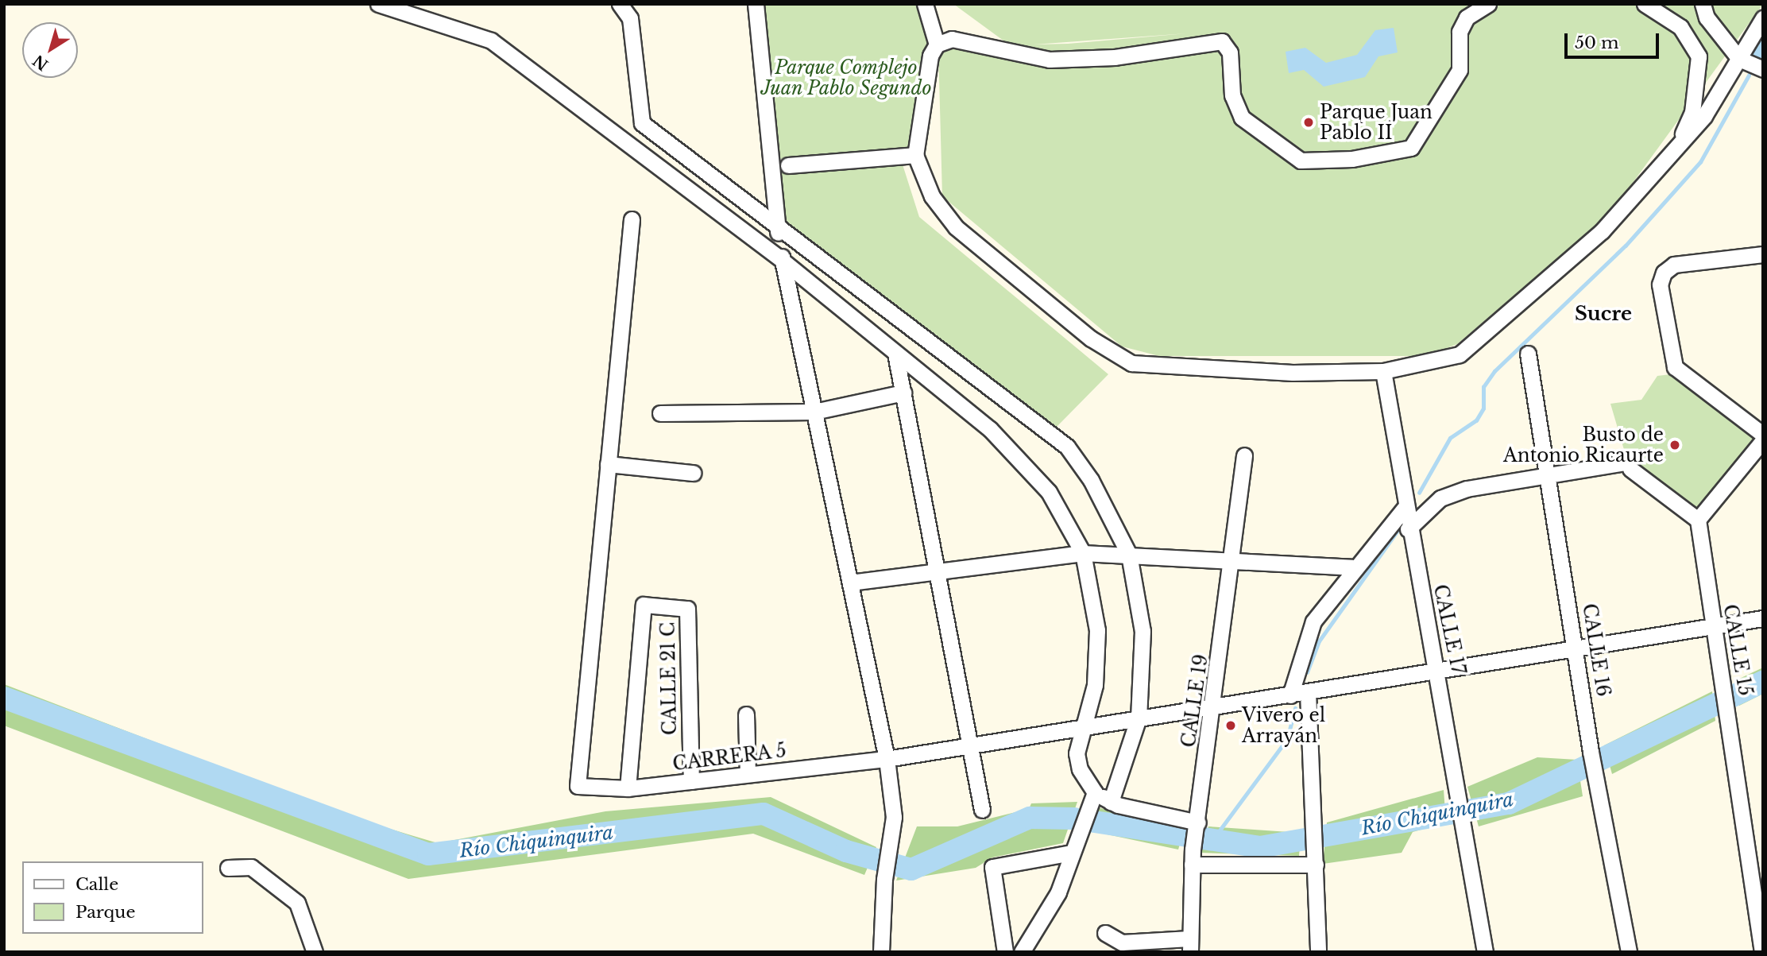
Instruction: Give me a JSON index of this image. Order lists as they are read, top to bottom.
{
  "streets": {
    "street": [
      "CALLE 17",
      "CALLE 16",
      "CALLE 15",
      "CALLE 21 C",
      "CALLE 19",
      "CARRERA 5"
    ]
  },
  "crossings": [
    ["CALLE 17", "CARRERA 5"],
    ["CALLE 16", "CARRERA 5"],
    ["CALLE 15", "CARRERA 5"],
    ["CALLE 21 C", "CARRERA 5"],
    ["CALLE 19", "CARRERA 5"]
  ],
  "districts": ["Sucre"],
  "water": ["Río Chiquinquira"],
  "parks": ["Parque Complejo Juan Pablo Segundo"],
  "places": ["Parque Juan Pablo II", "Busto de Antonio Ricaurte", "Vivero el Arrayán"],
  "legend": ["Calle", "Parque"],
  "scale_bar": "50 m",
  "north": "bottom left"
}
